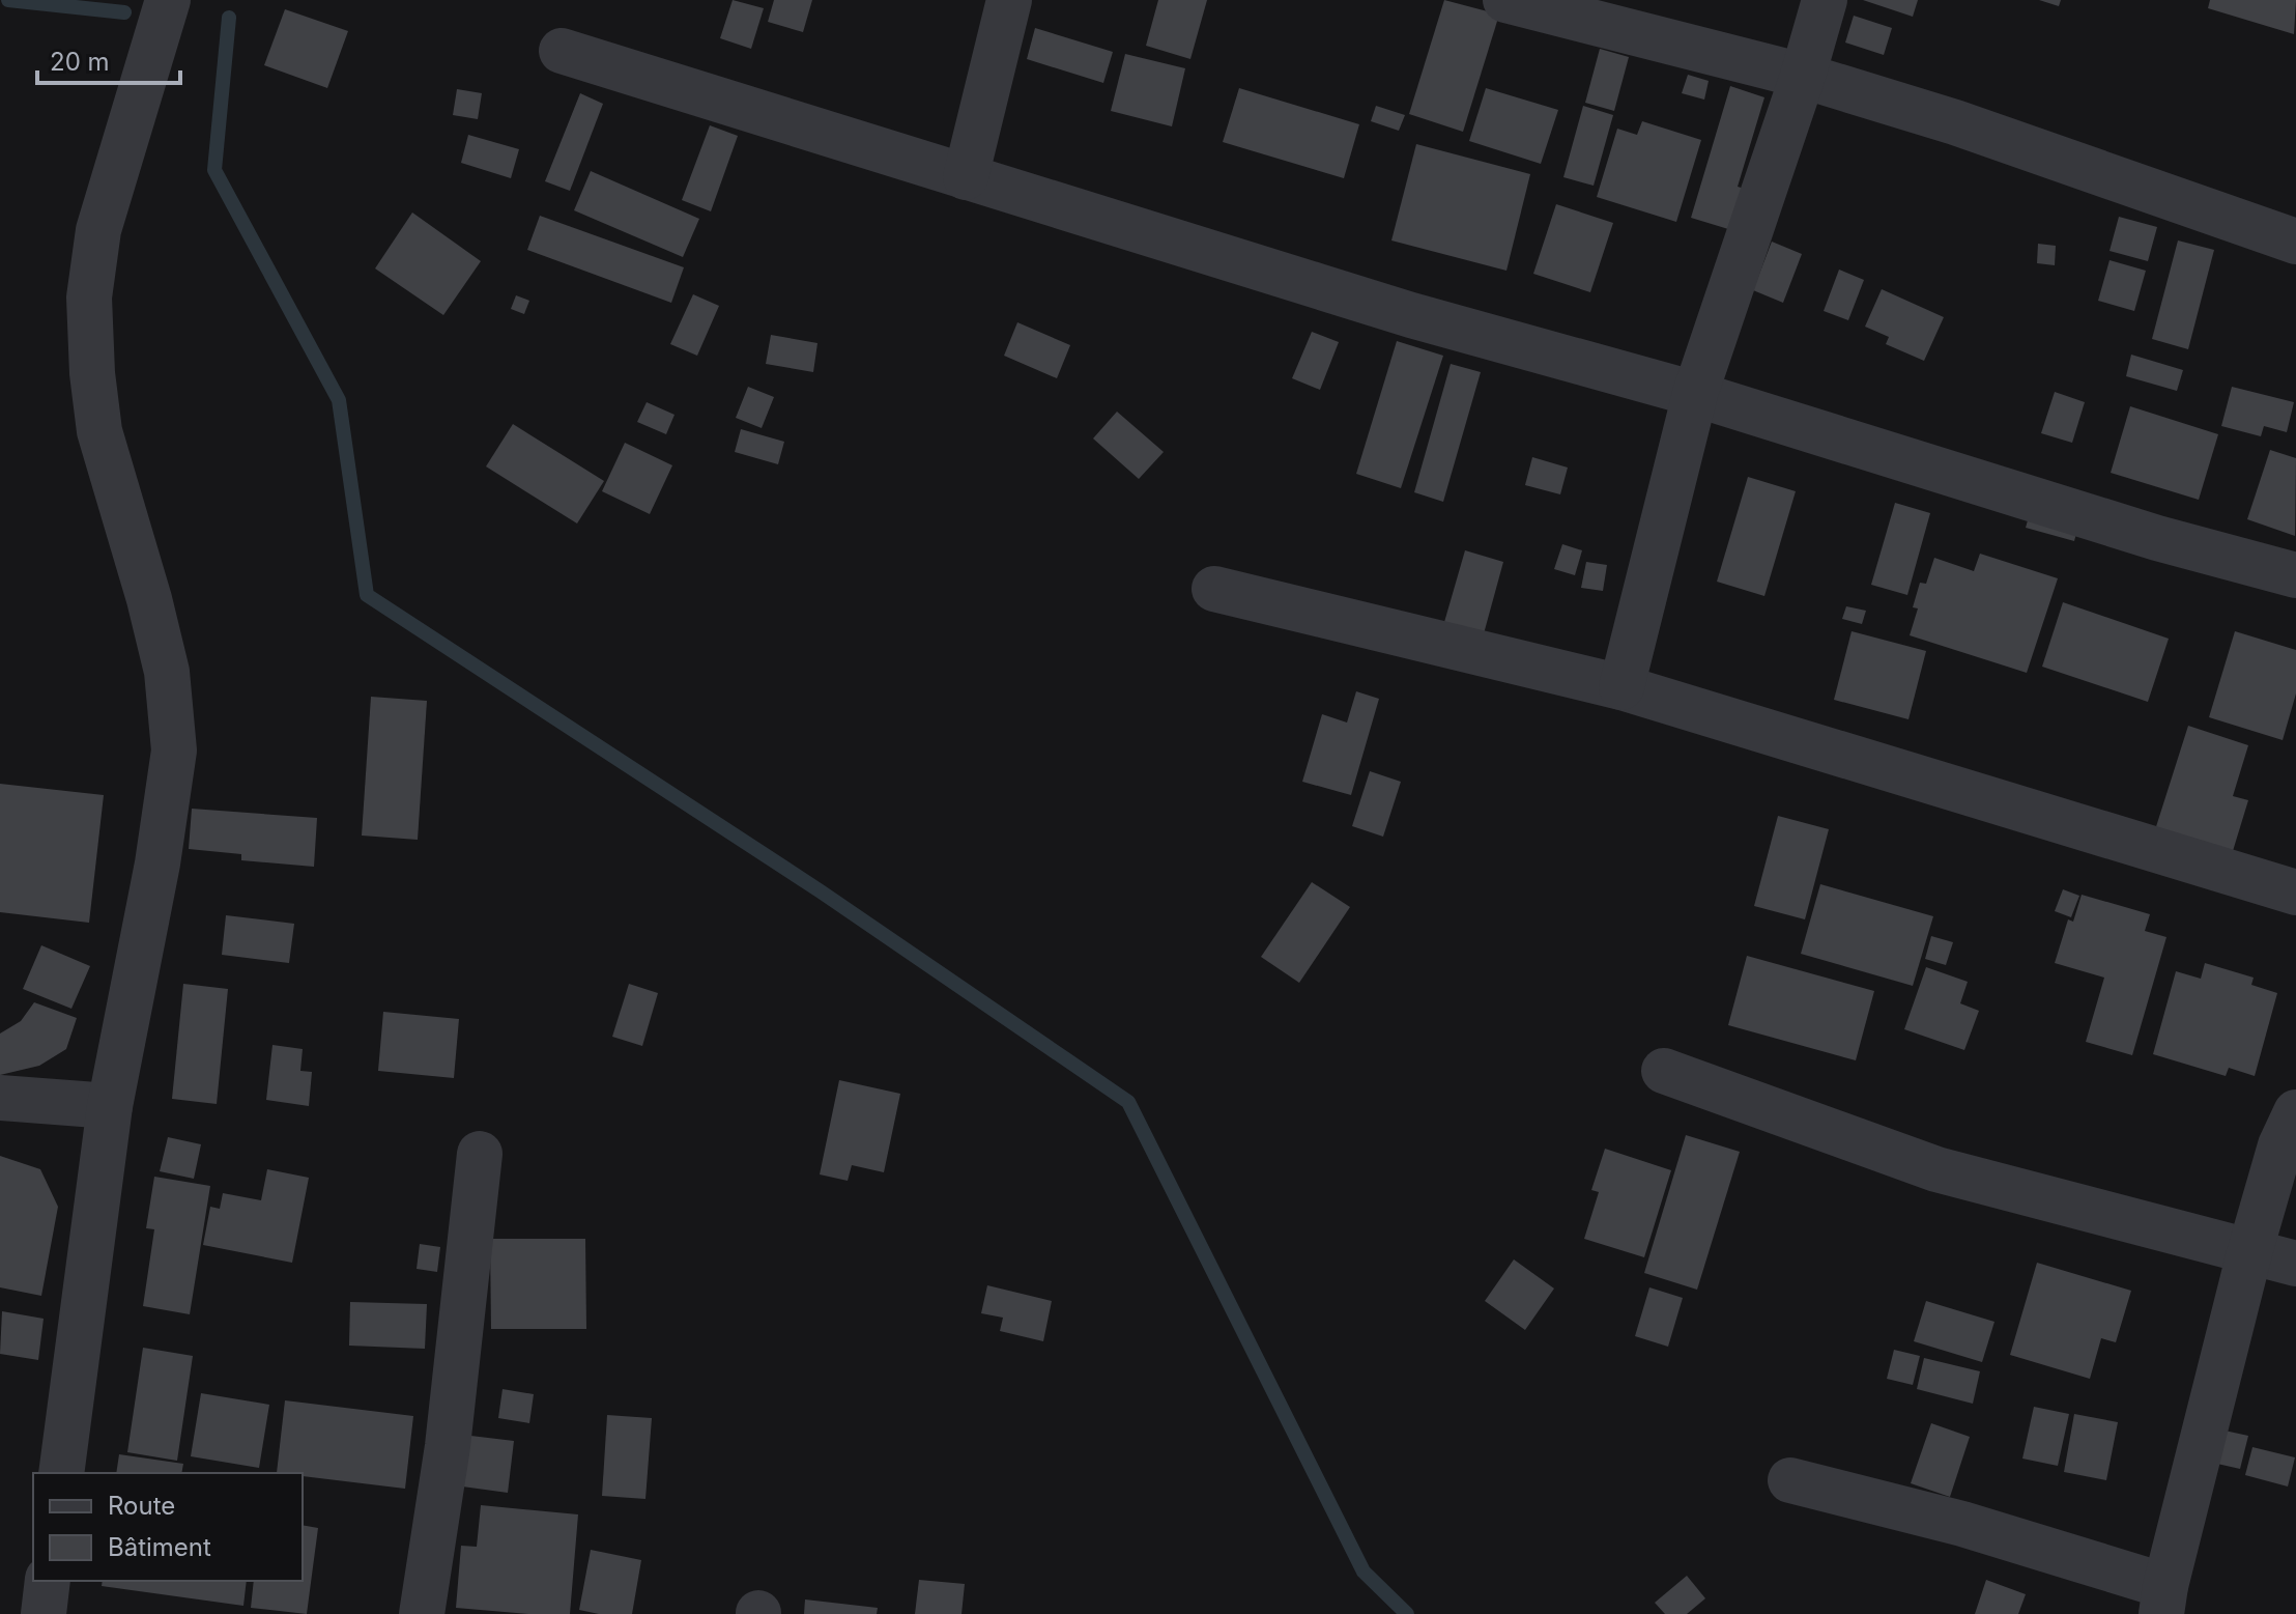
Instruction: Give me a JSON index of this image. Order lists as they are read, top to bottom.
{
  "legend": ["Route", "Bâtiment"],
  "scale_bar": "20 m"
}
